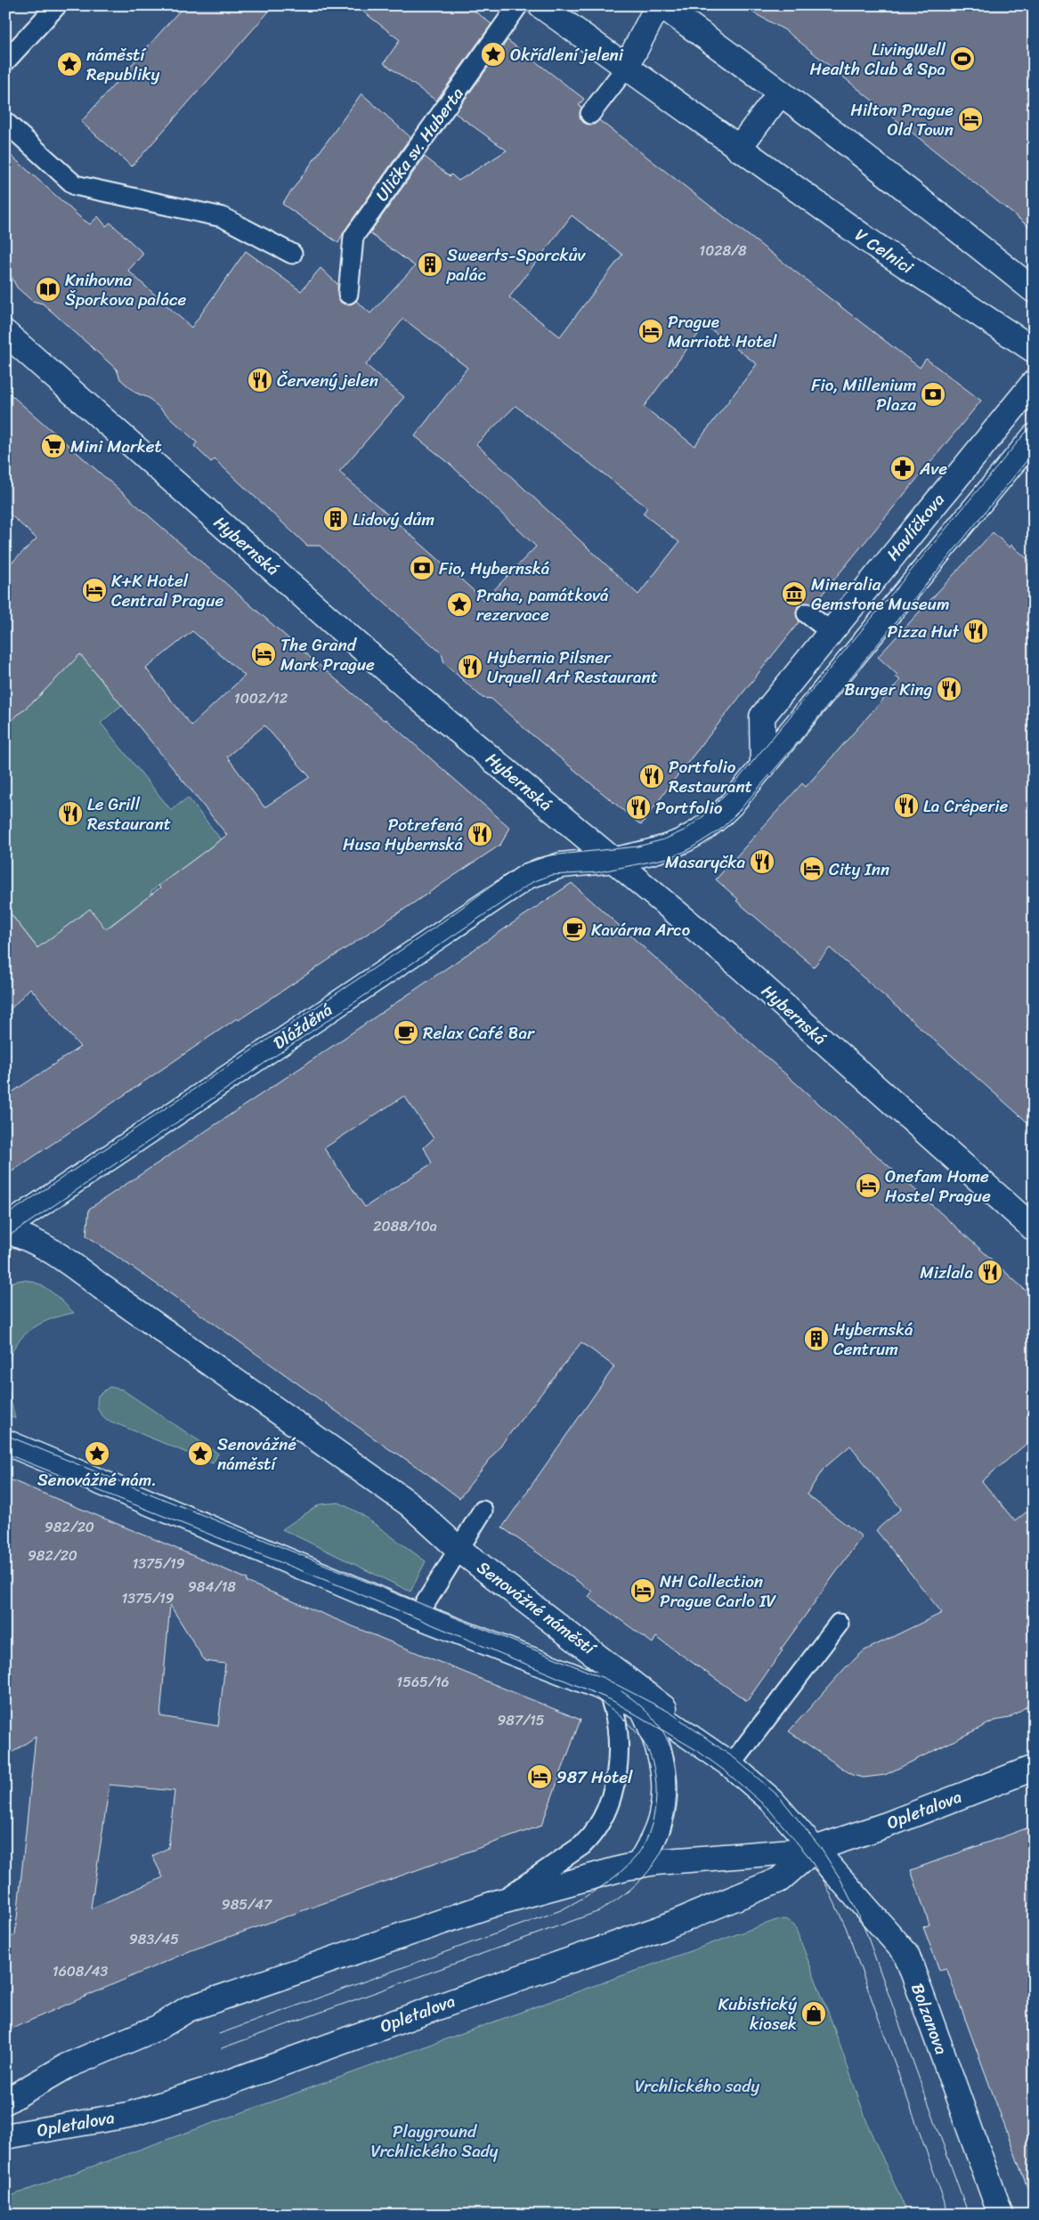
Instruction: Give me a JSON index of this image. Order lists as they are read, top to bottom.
{
  "streets": {
    "street": [
      "V Celnici",
      "Havlíčkova",
      "Hybernská",
      "Dlážděná",
      "Senovážné náměstí",
      "Opletalova",
      "Bolzanova"
    ],
    "lane": ["Ulička sv. Huberta"]
  },
  "crossings": [
    ["Havlíčkova", "Hybernská"],
    ["Havlíčkova", "Dlážděná"],
    ["Hybernská", "Dlážděná"],
    ["Senovážné náměstí", "Opletalova"],
    ["Senovážné náměstí", "Bolzanova"],
    ["Opletalova", "Bolzanova"]
  ],
  "parks": ["Vrchlického sady", "Playground Vrchlického Sady"],
  "places": {
    "place": [
      "Okřídlení jeleni",
      "náměstí Republiky",
      "Praha, památková rezervace",
      "Senovážné nám.",
      "Senovážné náměstí"
    ],
    "sports": ["LivingWell Health Club & Spa"],
    "hotel": [
      "Hilton Prague Old Town",
      "Prague Marriott Hotel",
      "K+K Hotel Central Prague",
      "The Grand Mark Prague",
      "City Inn",
      "Onefam Home Hostel Prague",
      "NH Collection Prague Carlo IV",
      "987 Hotel"
    ],
    "building": ["Sweerts-Sporckův palác", "Lidový dům", "Hybernská Centrum"],
    "library": ["Knihovna Šporkova paláce"],
    "restaurant": [
      "Červený jelen",
      "Pizza Hut",
      "Hybernia Pilsner Urquell Art Restaurant",
      "Burger King",
      "Portfolio Restaurant",
      "La Crêperie",
      "Portfolio",
      "Le Grill Restaurant",
      "Potrefená Husa Hybernská",
      "Masaryčka",
      "Mizlala"
    ],
    "bank": ["Fio, Millenium Plaza", "Fio, Hybernská"],
    "supermarket": ["Mini Market"],
    "pharmacy": ["Ave"],
    "museum": ["Mineralia Gemstone Museum"],
    "cafe": ["Kavárna Arco", "Relax Café Bar"],
    "shop": ["Kubistický kiosek"]
  },
  "house_numbers": [
    "1028/8",
    "1002/12",
    "2088/10a",
    "982/20",
    "982/20",
    "1375/19",
    "984/18",
    "1375/19",
    "1565/16",
    "987/15",
    "985/47",
    "983/45",
    "1608/43"
  ]
}
